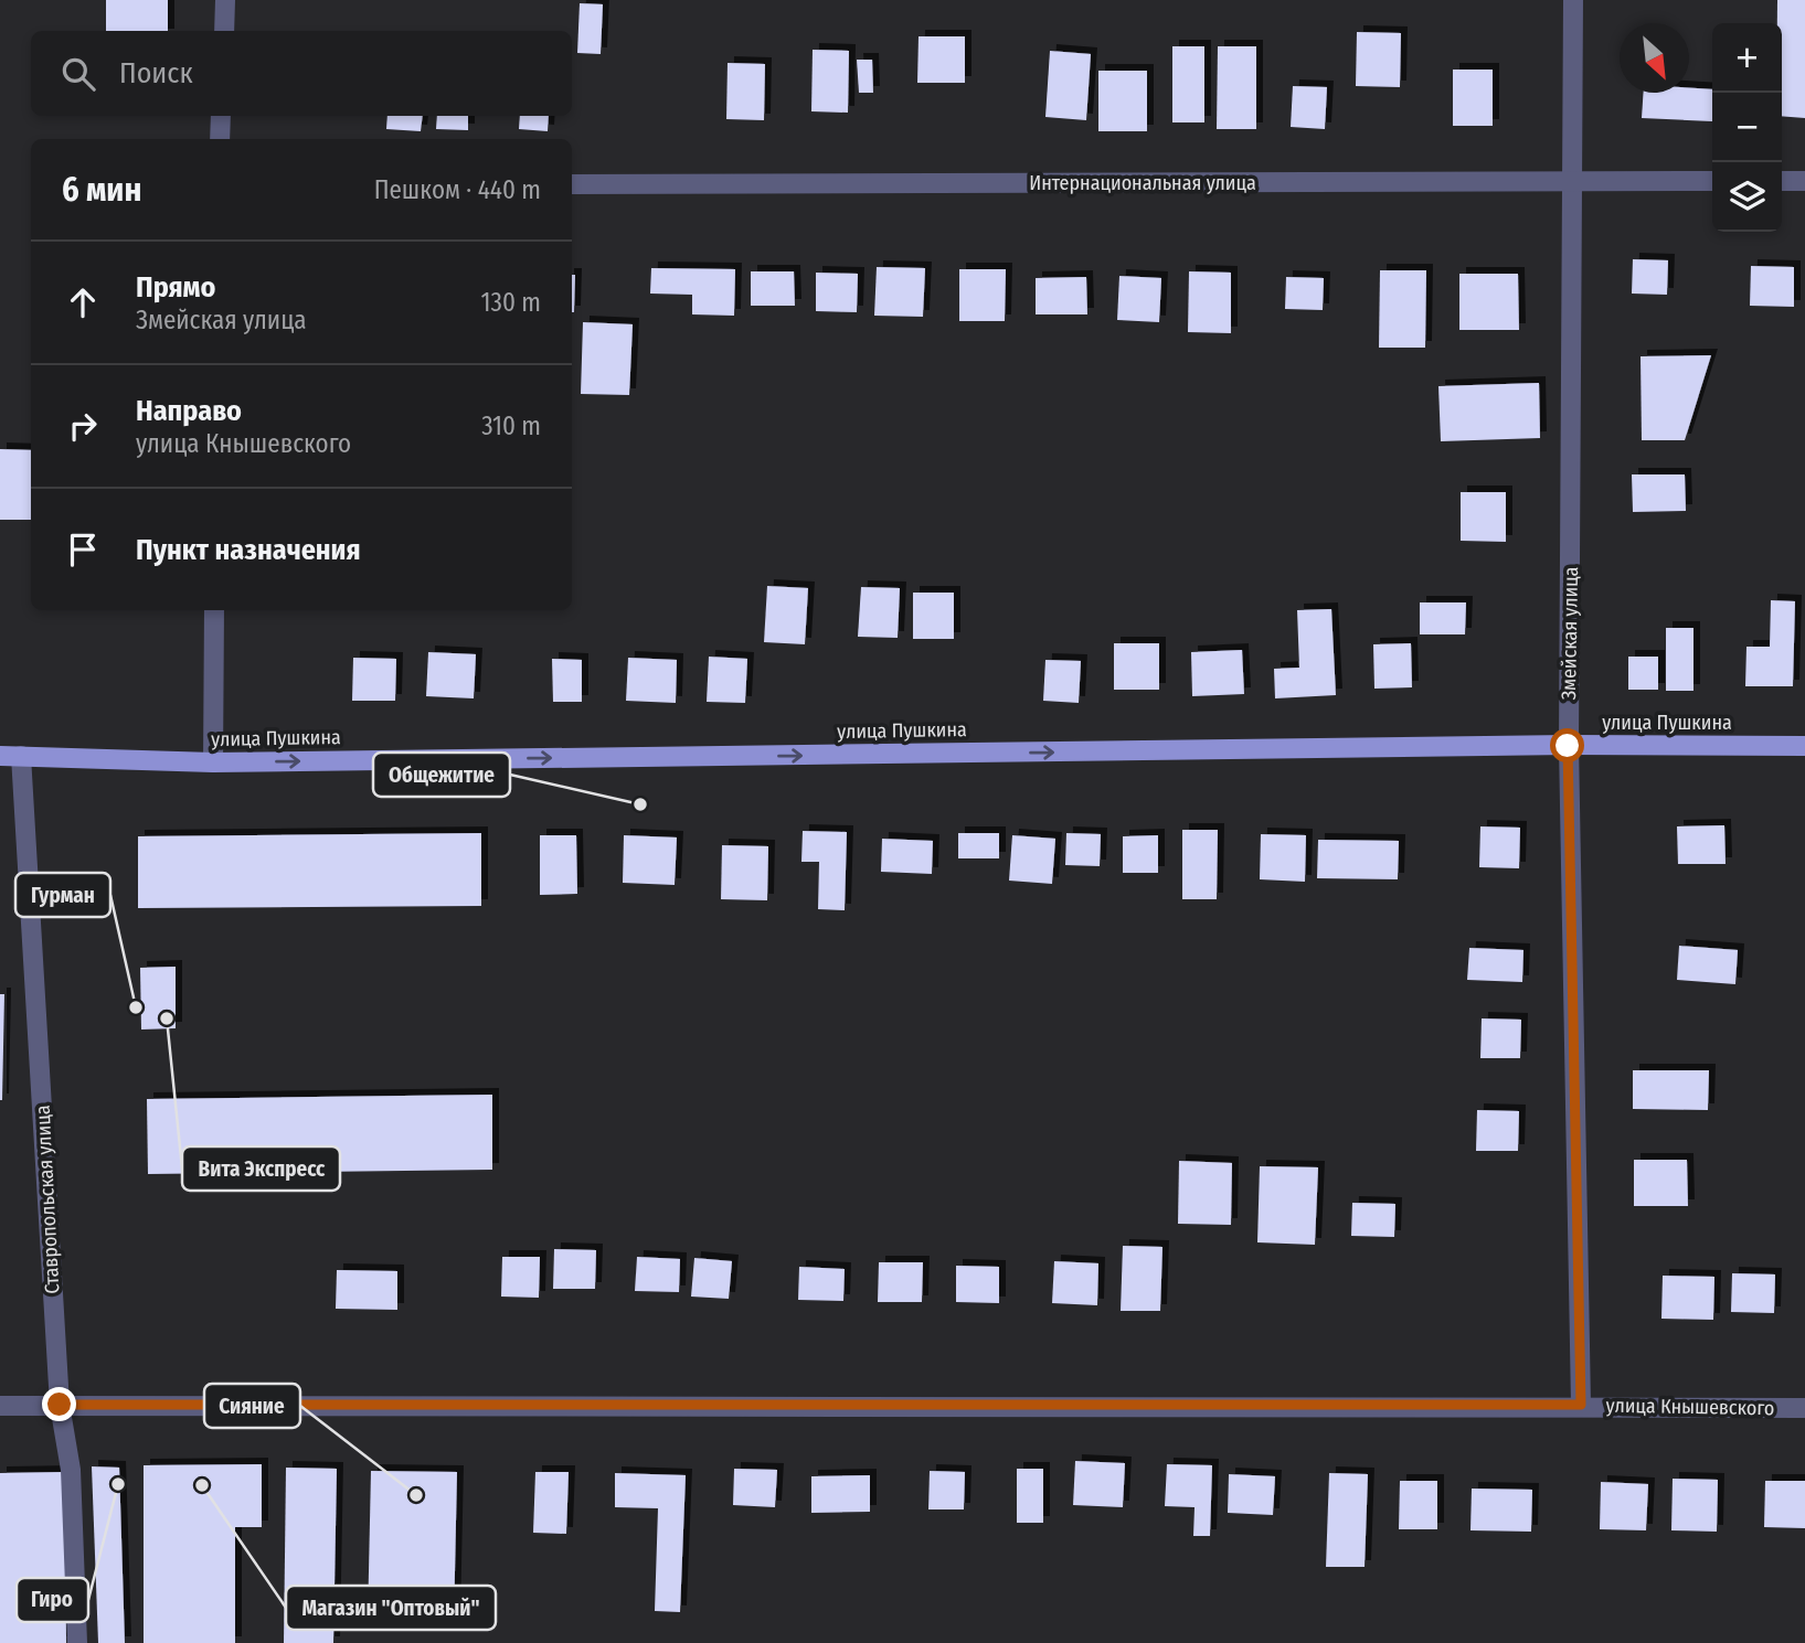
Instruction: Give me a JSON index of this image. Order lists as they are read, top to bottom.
{
  "streets": {
    "main road": ["улица Пушкина"],
    "street": [
      "Интернациональная улица",
      "Змейская улица",
      "Ставропольская улица",
      "улица Кнышевского"
    ]
  },
  "crossings": [
    ["Интернациональная улица", "Змейская улица"],
    ["Змейская улица", "улица Пушкина"],
    ["Змейская улица", "улица Кнышевского"],
    ["улица Пушкина", "Ставропольская улица"],
    ["Ставропольская улица", "улица Кнышевского"]
  ],
  "one_way": ["улица Пушкина"],
  "places": [
    "Общежитие",
    "Гурман",
    "Вита Экспресс",
    "Гиро",
    "Магазин \"Оптовый\"",
    "Сияние"
  ],
  "north": "bottom right",
  "page": {
    "map_buttons": ["+", "−"],
    "search": "Поиск",
    "heading": ["6 мин", "Пешком · 440 m"],
    "list": [
      ["Прямо", "Змейская улица", "130 m"],
      ["Направо", "улица Кнышевского", "310 m"],
      "Пункт назначения"
    ]
  }
}
